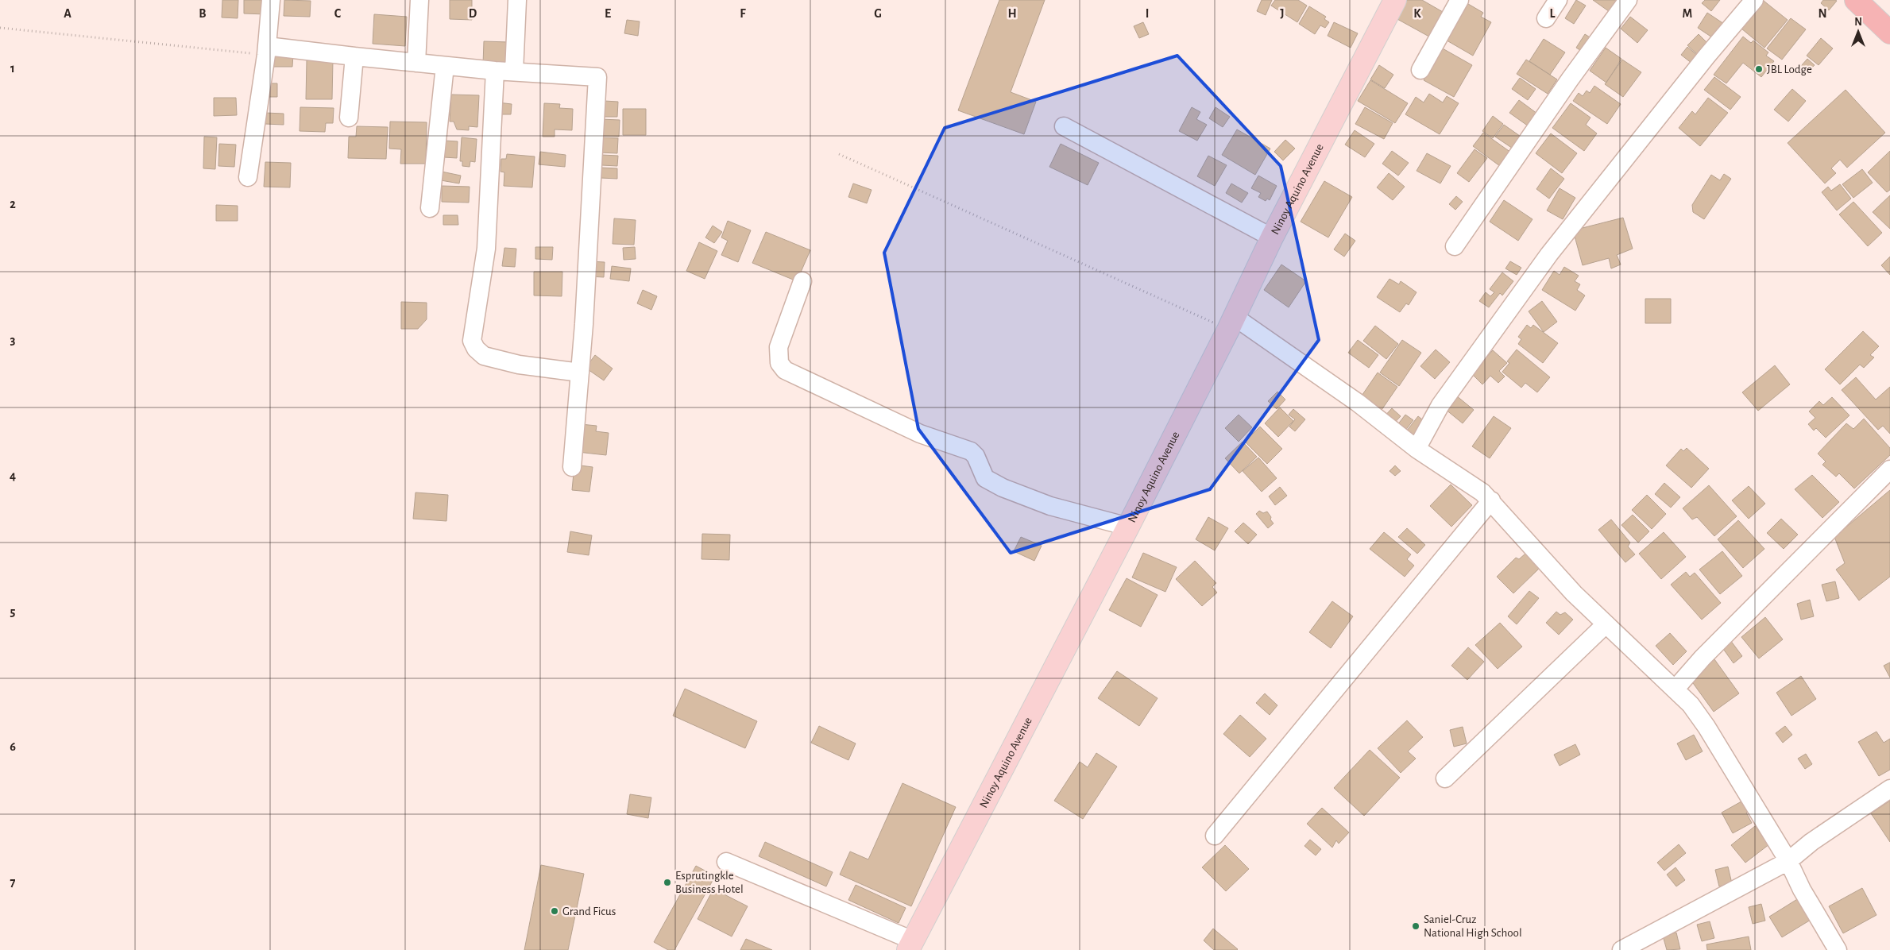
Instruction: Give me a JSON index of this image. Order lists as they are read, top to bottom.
{
  "streets": {
    "main road": ["Ninoy Aquino Avenue"]
  },
  "places": [
    "JBL Lodge",
    "Esprutingkle Business Hotel",
    "Grand Ficus",
    "Saniel-Cruz National High School"
  ],
  "north": "top",
  "grid": {
    "columns": [
      "A",
      "B",
      "C",
      "D",
      "E",
      "F",
      "G",
      "H",
      "I",
      "J",
      "K",
      "L",
      "M",
      "N"
    ],
    "rows": [
      "1",
      "2",
      "3",
      "4",
      "5",
      "6",
      "7"
    ]
  }
}
